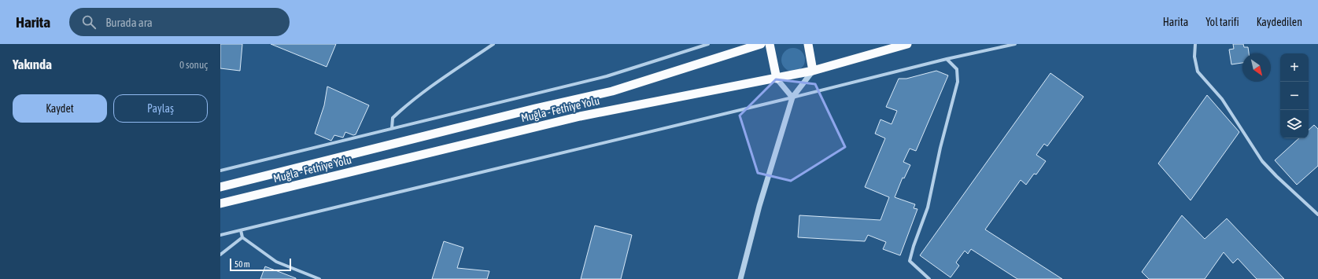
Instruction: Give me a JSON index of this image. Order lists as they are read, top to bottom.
{
  "streets": {
    "highway": ["Muğla - Fethiye Yolu"]
  },
  "scale_bar": "50 m",
  "north": "bottom right",
  "page": {
    "header": "Harita",
    "search": "Burada ara",
    "nav": ["Harita", "Yol tarifi", "Kaydedilen"],
    "heading": ["Yakında", "0 sonuç"],
    "map_buttons": ["+", "−"],
    "buttons": ["Kaydet", "Paylaş"],
    "scale": "50 m"
  }
}
